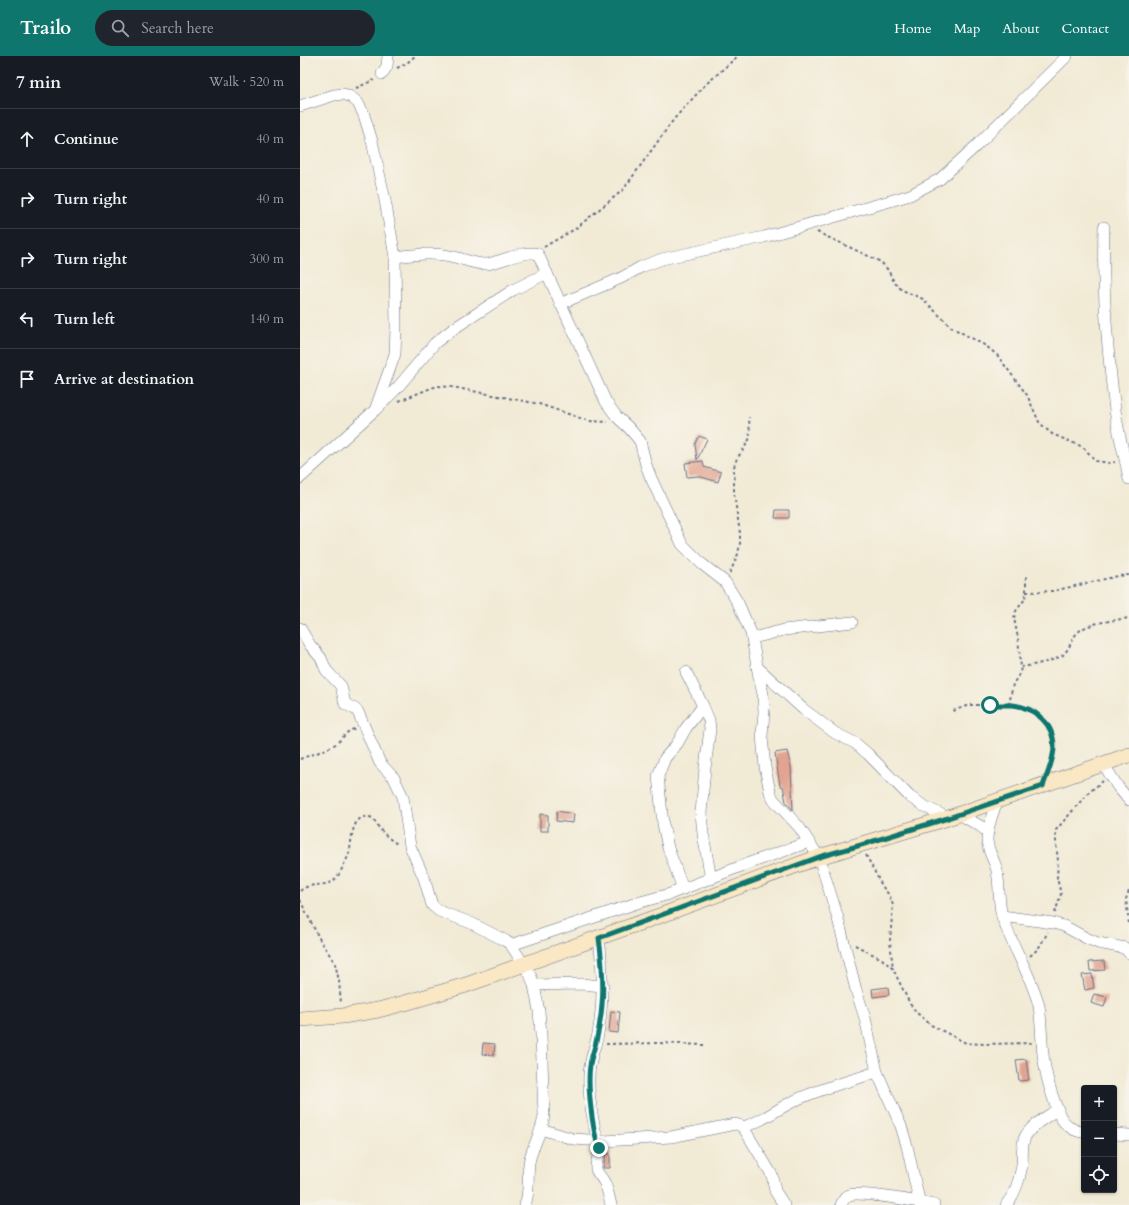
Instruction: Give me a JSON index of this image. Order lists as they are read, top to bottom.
{
  "page": {
    "header": "Trailo",
    "search": "Search here",
    "nav": [
      "Home",
      "Map",
      "About",
      "Contact"
    ],
    "heading": ["7 min", "Walk · 520 m"],
    "list": [
      ["Continue", "40 m"],
      ["Turn right", "40 m"],
      ["Turn right", "300 m"],
      ["Turn left", "140 m"],
      "Arrive at destination"
    ],
    "map_buttons": ["+", "−"]
  }
}
